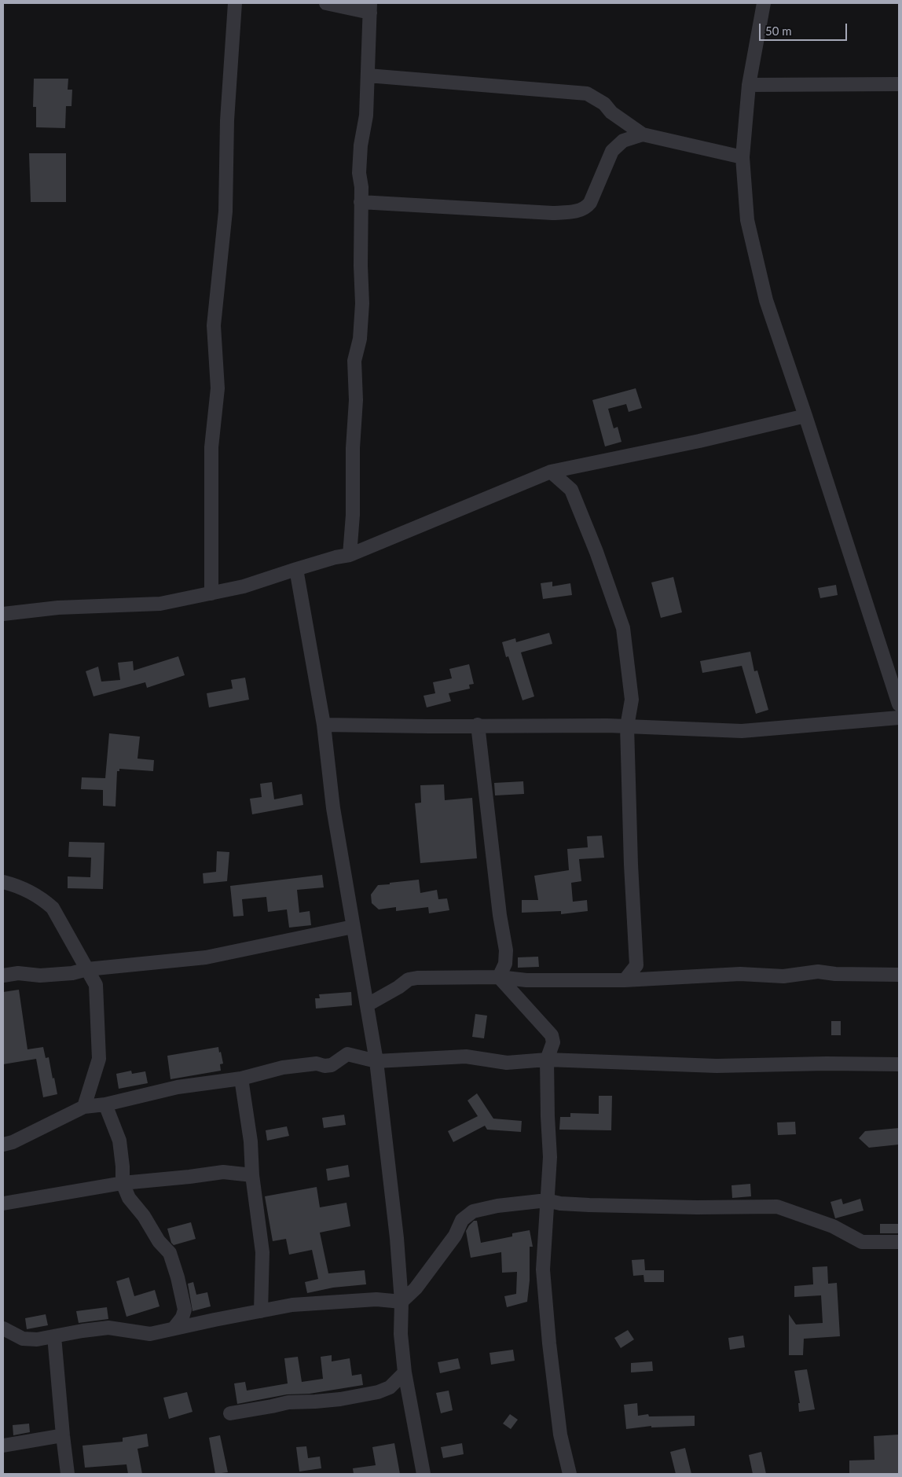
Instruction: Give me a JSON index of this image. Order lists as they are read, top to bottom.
{
  "scale_bar": "50 m"
}
